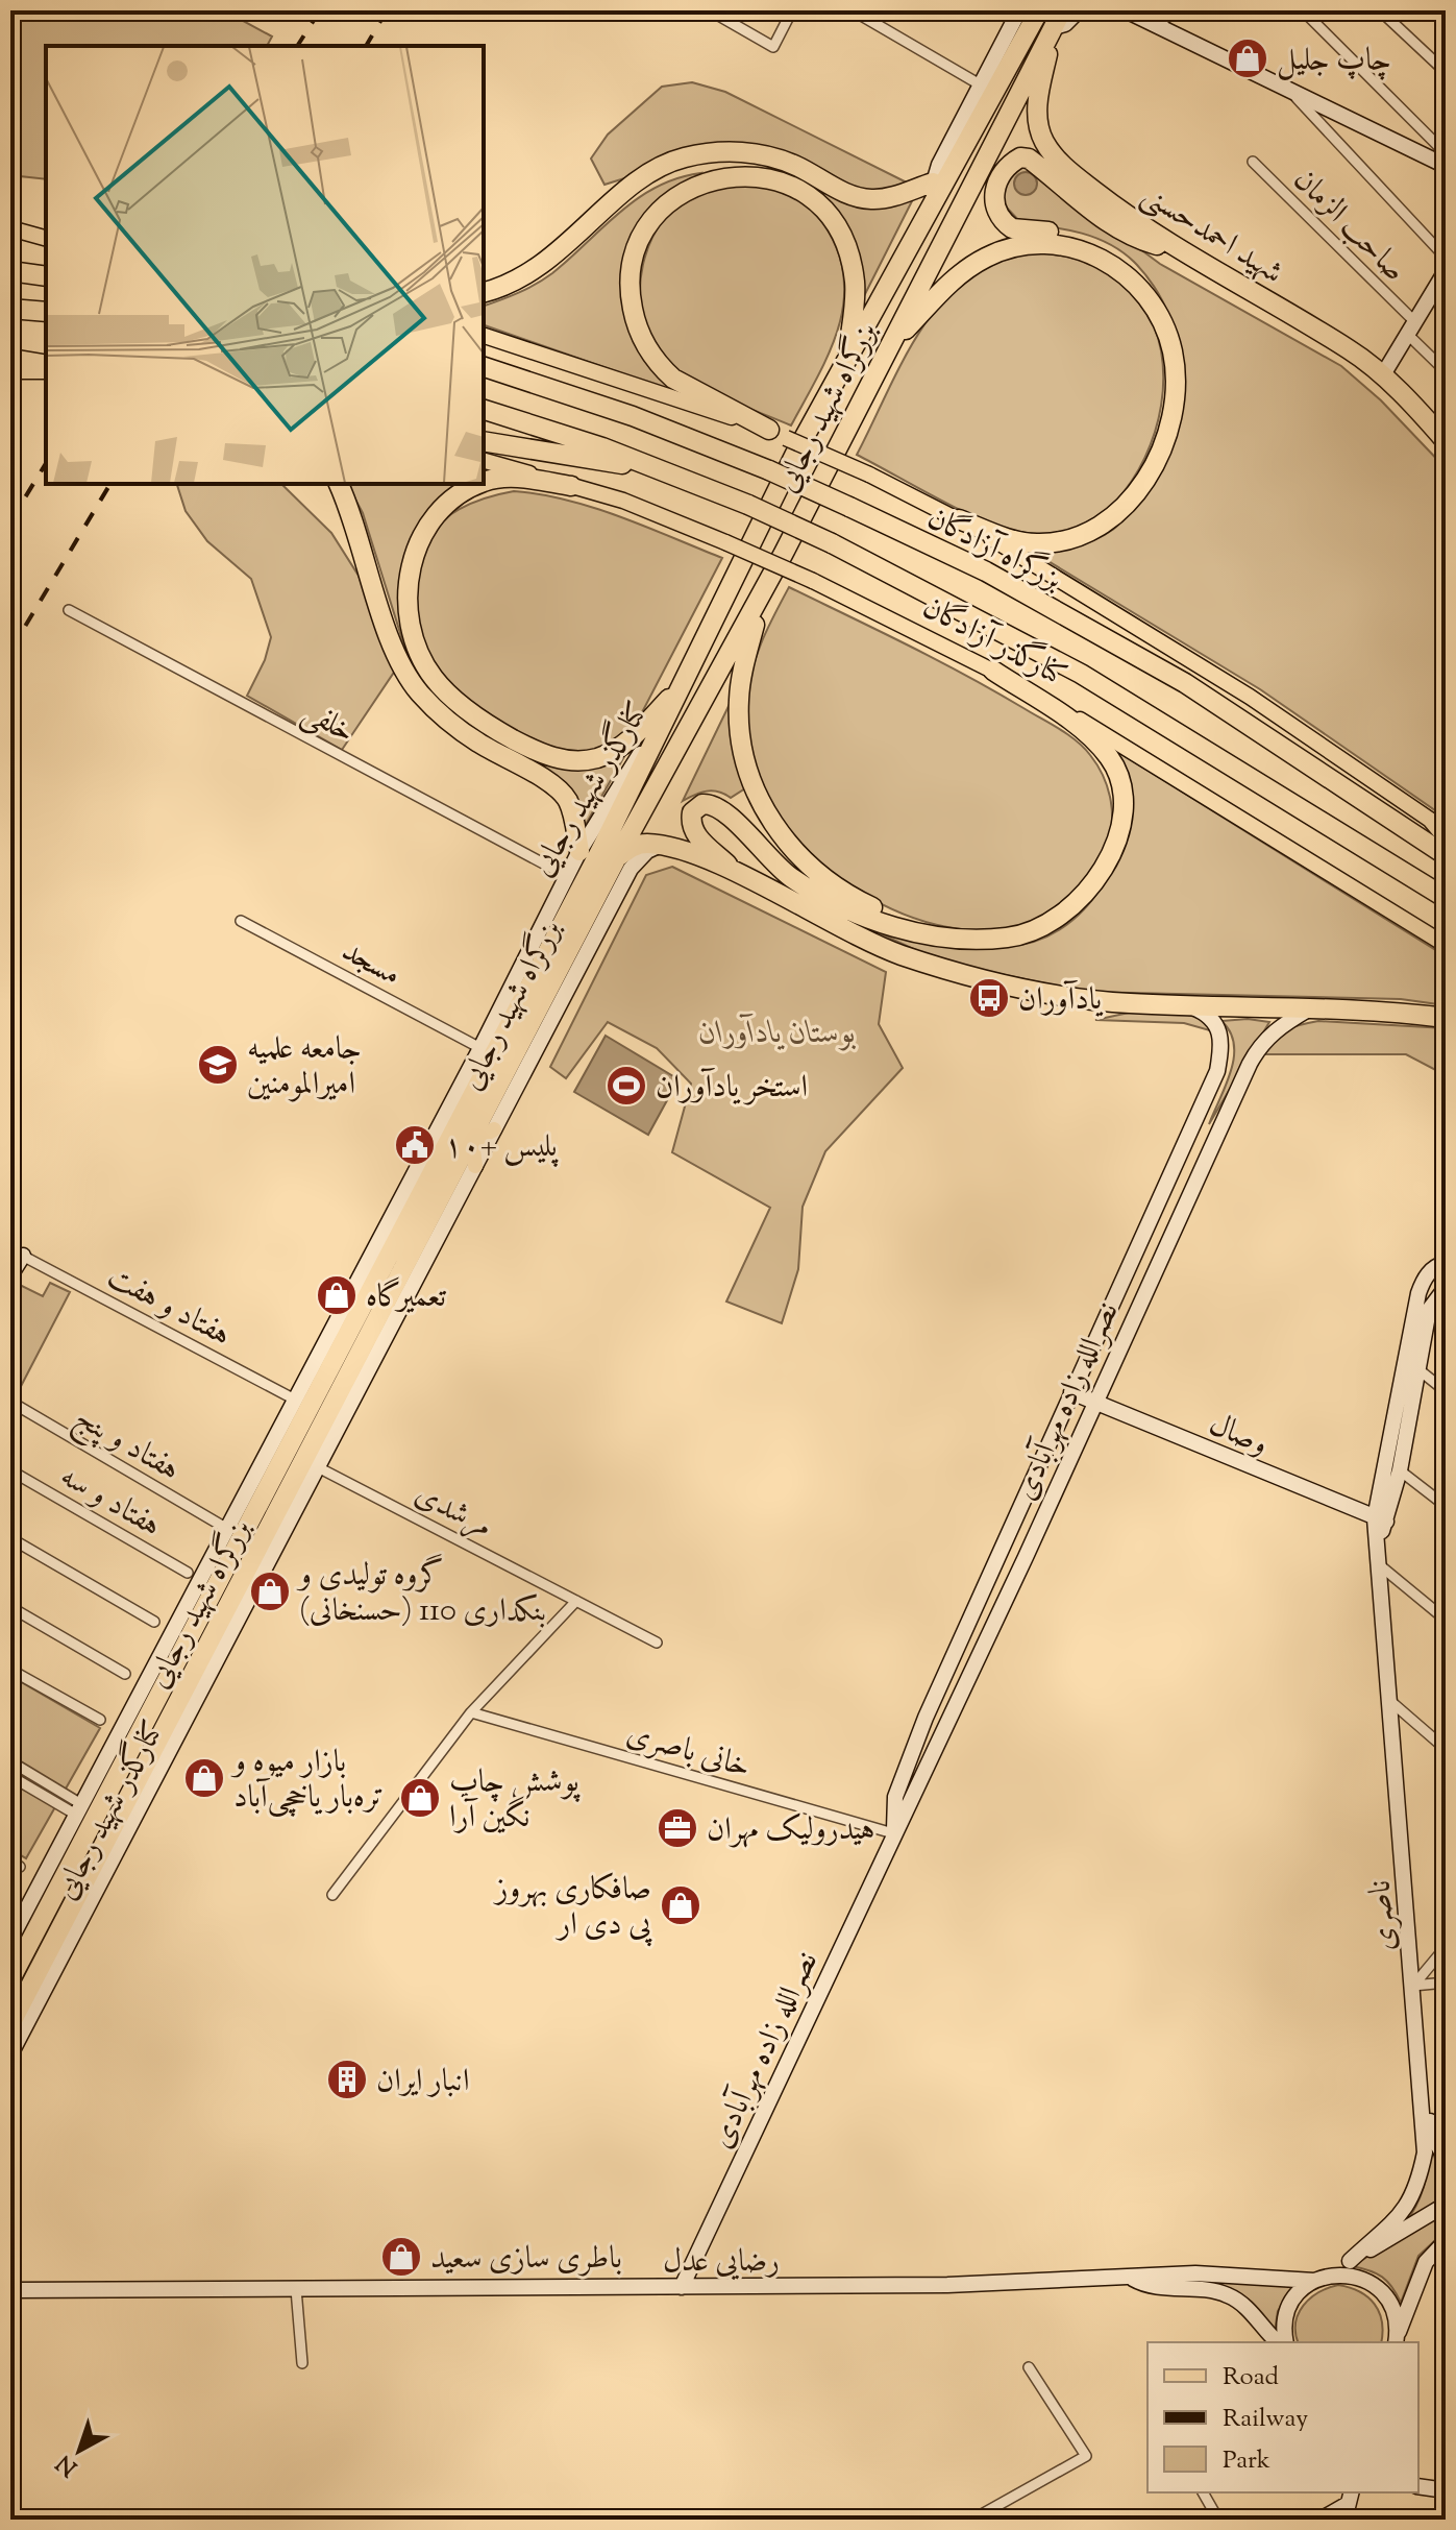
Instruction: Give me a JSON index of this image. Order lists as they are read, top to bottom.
{
  "streets": {
    "highway": ["شهید احمدحسنی", "بزرگراه شهید رجایی", "بزرگراه آزادگان"],
    "main road": ["کنارگذر آزادگان"],
    "street": [
      "صاحب الزمان",
      "خلفی",
      "کنارگذر شهید رجایی",
      "مسجد",
      "هفتاد و هفت",
      "نصرالله زاده مهرآبادی",
      "وصال",
      "هفتاد و پنج",
      "هفتاد و سه",
      "مرشدی",
      "خانی باصری",
      "ناصری",
      "رضایی عدل"
    ]
  },
  "crossings": [
    ["شهید احمدحسنی", "بزرگراه شهید رجایی"],
    ["بزرگراه شهید رجایی", "کنارگذر شهید رجایی"],
    ["بزرگراه شهید رجایی", "مسجد"],
    ["خلفی", "کنارگذر شهید رجایی"],
    ["کنارگذر شهید رجایی", "مسجد"],
    ["کنارگذر شهید رجایی", "هفتاد و هفت"],
    ["کنارگذر شهید رجایی", "مرشدی"],
    ["نصرالله زاده مهرآبادی", "وصال"],
    ["نصرالله زاده مهرآبادی", "خانی باصری"],
    ["نصرالله زاده مهرآبادی", "رضایی عدل"],
    ["وصال", "ناصری"]
  ],
  "parks": ["بوستان یادآوران"],
  "places": {
    "shop": [
      "چاپ جلیل",
      "تعمیرگاه",
      "گروه تولیدی و بنکداری 110 (حسنخانی)",
      "بازار میوه و تره‌بار یاخچی‌آباد",
      "پوشش چاپ نگین آرا",
      "صافکاری بهروز پی دی ار",
      "باطری سازی سعید"
    ],
    "bus stop": ["یادآوران"],
    "school or university": ["جامعه علمیه امیرالمومنین"],
    "sports": ["استخر یادآوران"],
    "public building": ["پلیس +۱۰"],
    "office": ["هیدرولیک مهران"],
    "building": ["انبار ایران"]
  },
  "legend": ["Road", "Railway", "Park"],
  "north": "bottom left"
}
